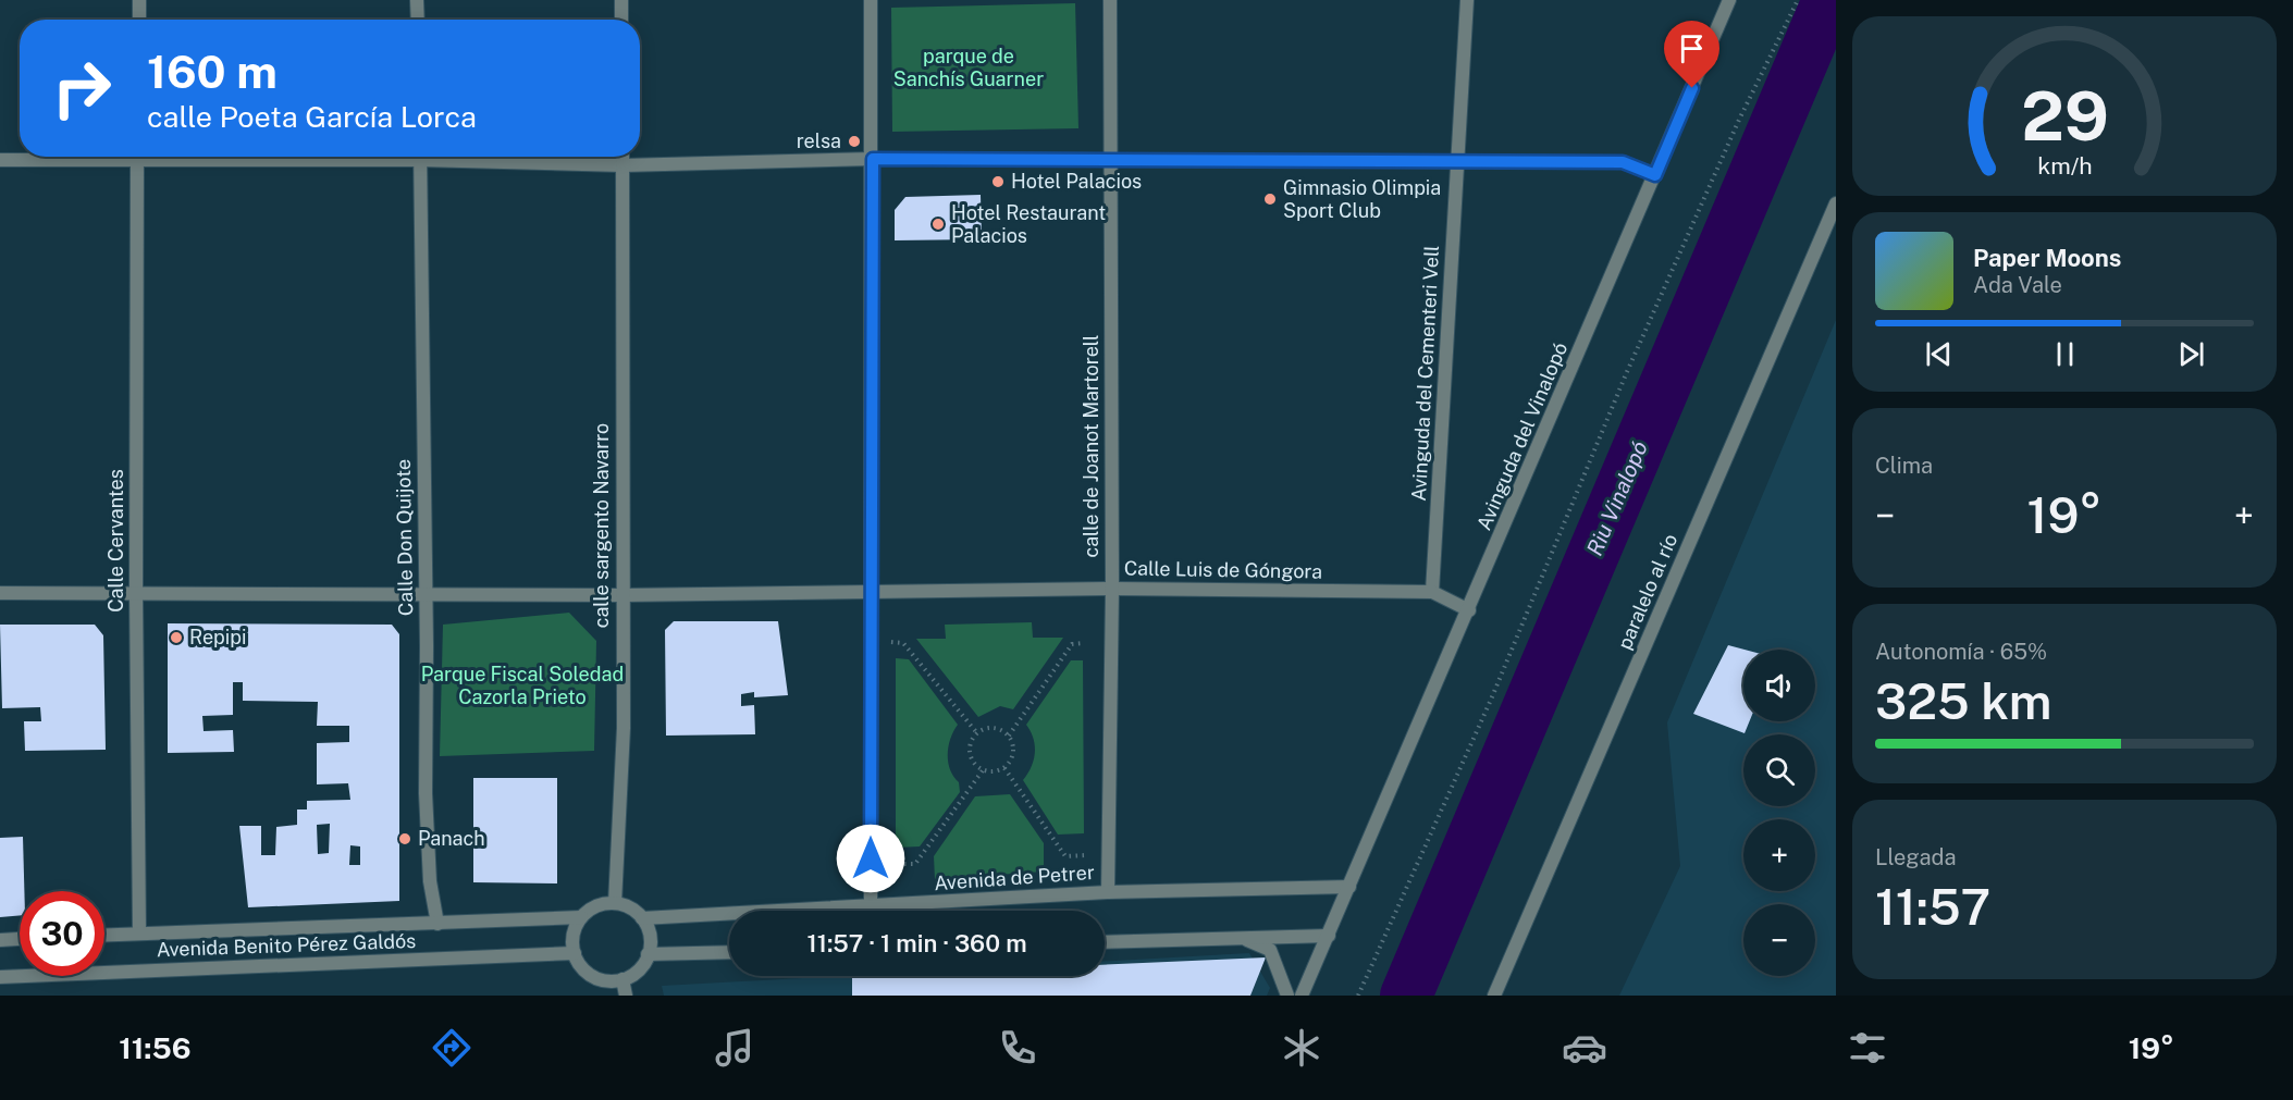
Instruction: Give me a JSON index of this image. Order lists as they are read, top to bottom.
{
  "streets": {
    "street": [
      "Avinguda del Cementeri Vell",
      "Avinguda del Vinalopó",
      "calle de Joanot Martorell",
      "calle sargento Navarro",
      "Calle Don Quijote",
      "Calle Cervantes",
      "Calle Luis de Góngora",
      "paralelo al río",
      "Avenida de Petrer",
      "Avenida Benito Pérez Galdós"
    ]
  },
  "crossings": [
    ["Avinguda del Cementeri Vell", "Calle Luis de Góngora"],
    ["Avinguda del Vinalopó", "Avenida de Petrer"],
    ["calle de Joanot Martorell", "Calle Luis de Góngora"],
    ["calle de Joanot Martorell", "Avenida de Petrer"],
    ["calle sargento Navarro", "Calle Luis de Góngora"],
    ["calle sargento Navarro", "Avenida de Petrer"],
    ["calle sargento Navarro", "Avenida Benito Pérez Galdós"],
    ["Calle Don Quijote", "Calle Luis de Góngora"],
    ["Calle Don Quijote", "Avenida Benito Pérez Galdós"],
    ["Calle Cervantes", "Calle Luis de Góngora"],
    ["Calle Cervantes", "Avenida Benito Pérez Galdós"],
    ["Avenida de Petrer", "Avenida Benito Pérez Galdós"]
  ],
  "water": ["Riu Vinalopó"],
  "parks": ["parque de Sanchís Guarner", "Parque Fiscal Soledad Cazorla Prieto"],
  "places": [
    "relsa",
    "Hotel Palacios",
    "Gimnasio Olimpia Sport Club",
    "Hotel Restaurant Palacios",
    "Repipi",
    "Panach"
  ],
  "page": {
    "turn": ["160 m", "calle Poeta García Lorca"],
    "song": ["Paper Moons", "Ada Vale"],
    "tile": [
      "Clima",
      ["Autonomía · 65%", "325 km"],
      ["Llegada", "11:57"]
    ],
    "heat": ["−", "19°", "+"],
    "map_buttons": ["+", "−"],
    "limit": "30",
    "trip": "11:57 · 1 min · 360 m",
    "tabs": ["11:56", "19°"],
    "gauge": ["29", "km/h"]
  }
}
